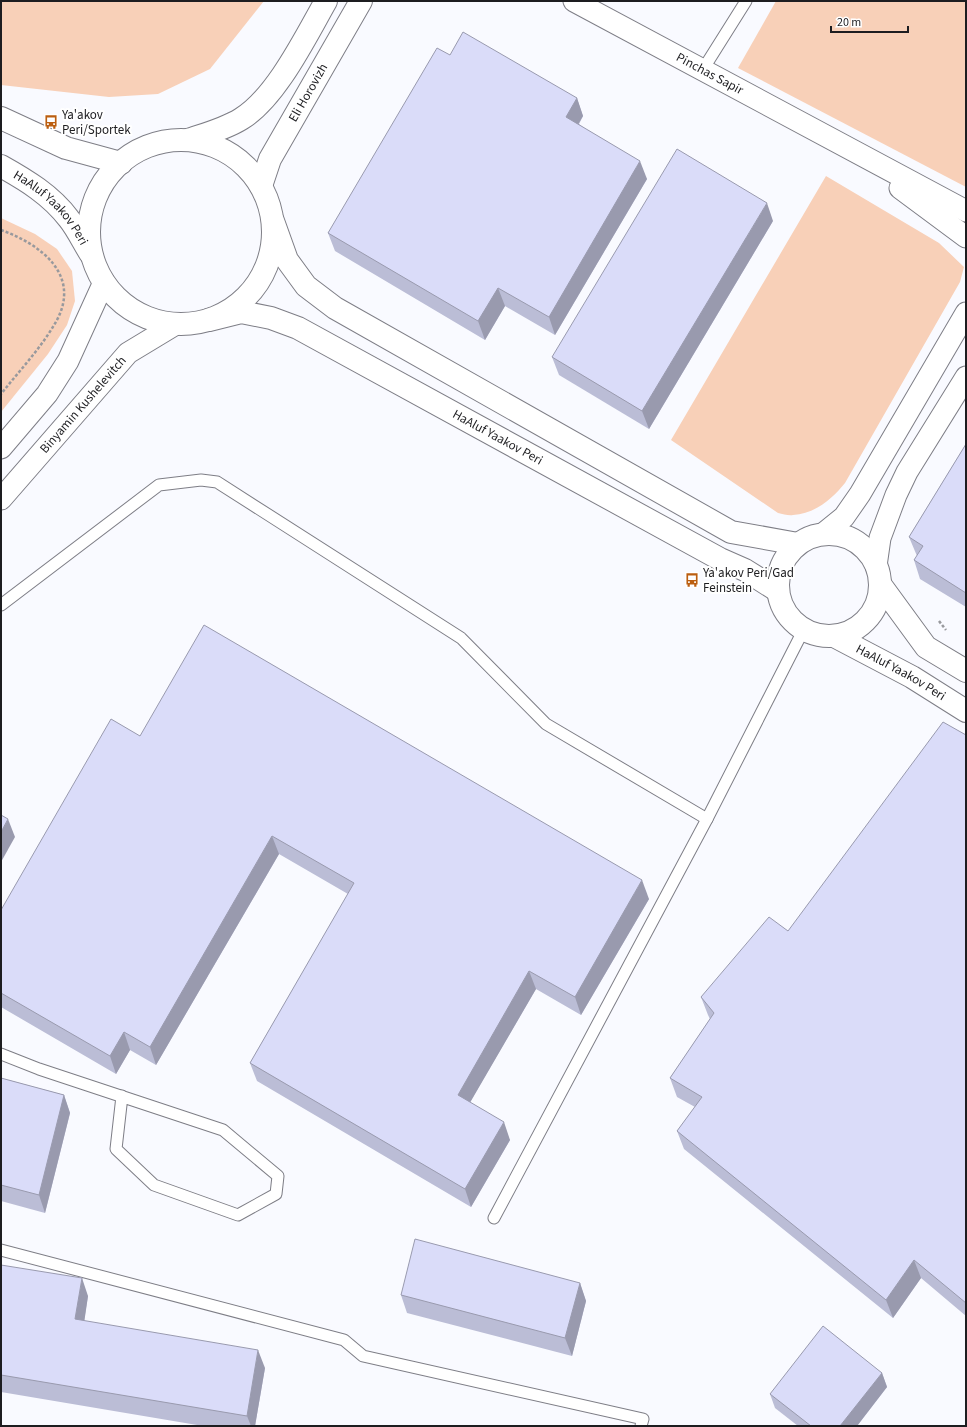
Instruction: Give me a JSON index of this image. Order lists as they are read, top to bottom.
{
  "streets": {
    "street": [
      "Pinchas Sapir",
      "Eli Horovizh",
      "HaAluf Yaakov Peri",
      "Binyamin Kushelevitch"
    ]
  },
  "places": {
    "bus stop": ["Ya'akov Peri/Sportek", "Ya'akov Peri/Gad Feinstein"]
  },
  "scale_bar": "20 m"
}
